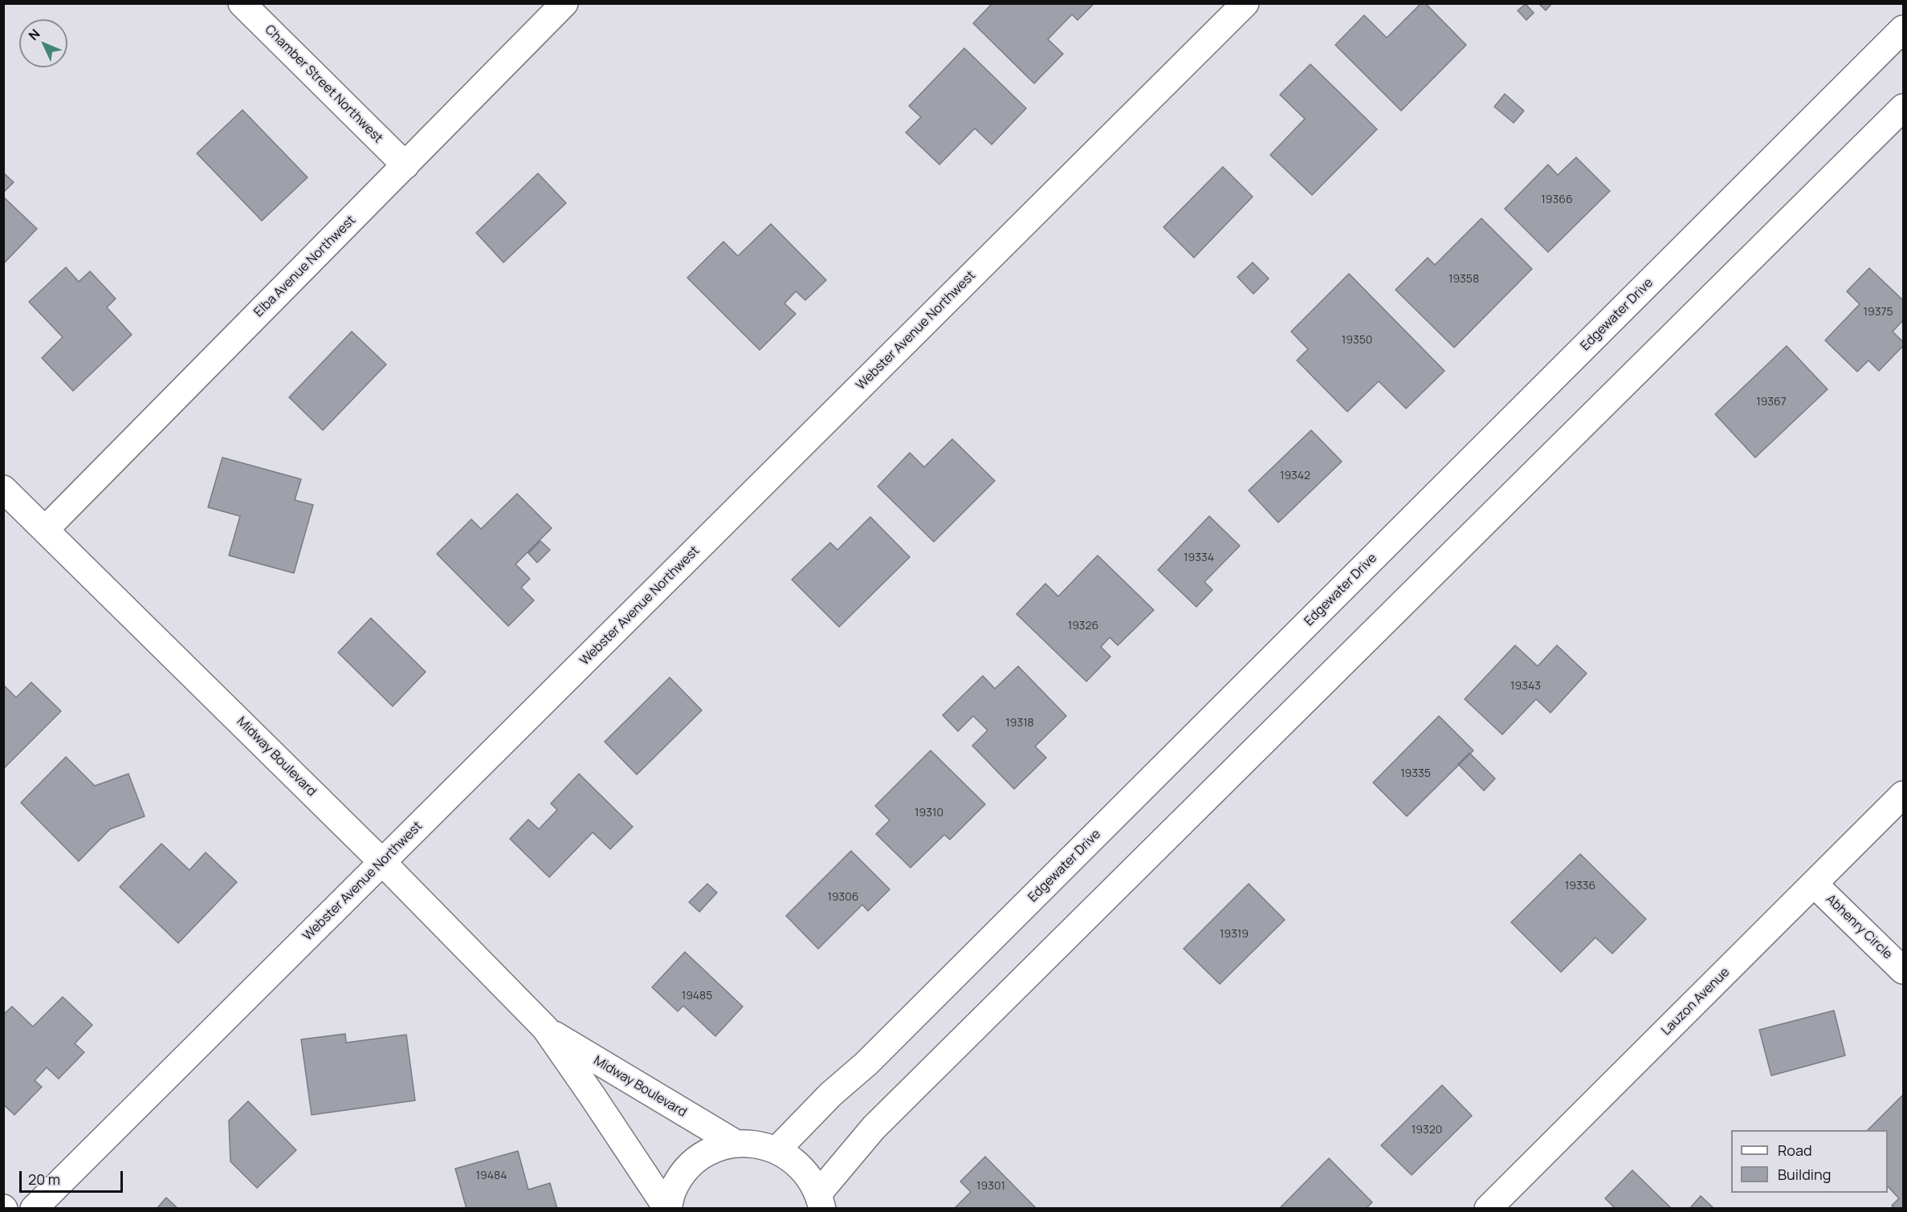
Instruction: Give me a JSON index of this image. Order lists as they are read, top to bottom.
{
  "streets": {
    "street": [
      "Chamber Street Northwest",
      "Elba Avenue Northwest",
      "Edgewater Drive",
      "Webster Avenue Northwest",
      "Midway Boulevard",
      "Abhenry Circle",
      "Lauzon Avenue"
    ]
  },
  "crossings": [
    ["Chamber Street Northwest", "Elba Avenue Northwest"],
    ["Elba Avenue Northwest", "Midway Boulevard"],
    ["Webster Avenue Northwest", "Midway Boulevard"],
    ["Abhenry Circle", "Lauzon Avenue"]
  ],
  "house_numbers": [
    "19366",
    "19358",
    "19375",
    "19350",
    "19367",
    "19342",
    "19334",
    "19326",
    "19343",
    "19318",
    "19335",
    "19310",
    "19336",
    "19306",
    "19319",
    "19485",
    "19320",
    "19484",
    "19301"
  ],
  "legend": ["Road", "Building"],
  "scale_bar": "20 m",
  "north": "top left"
}
